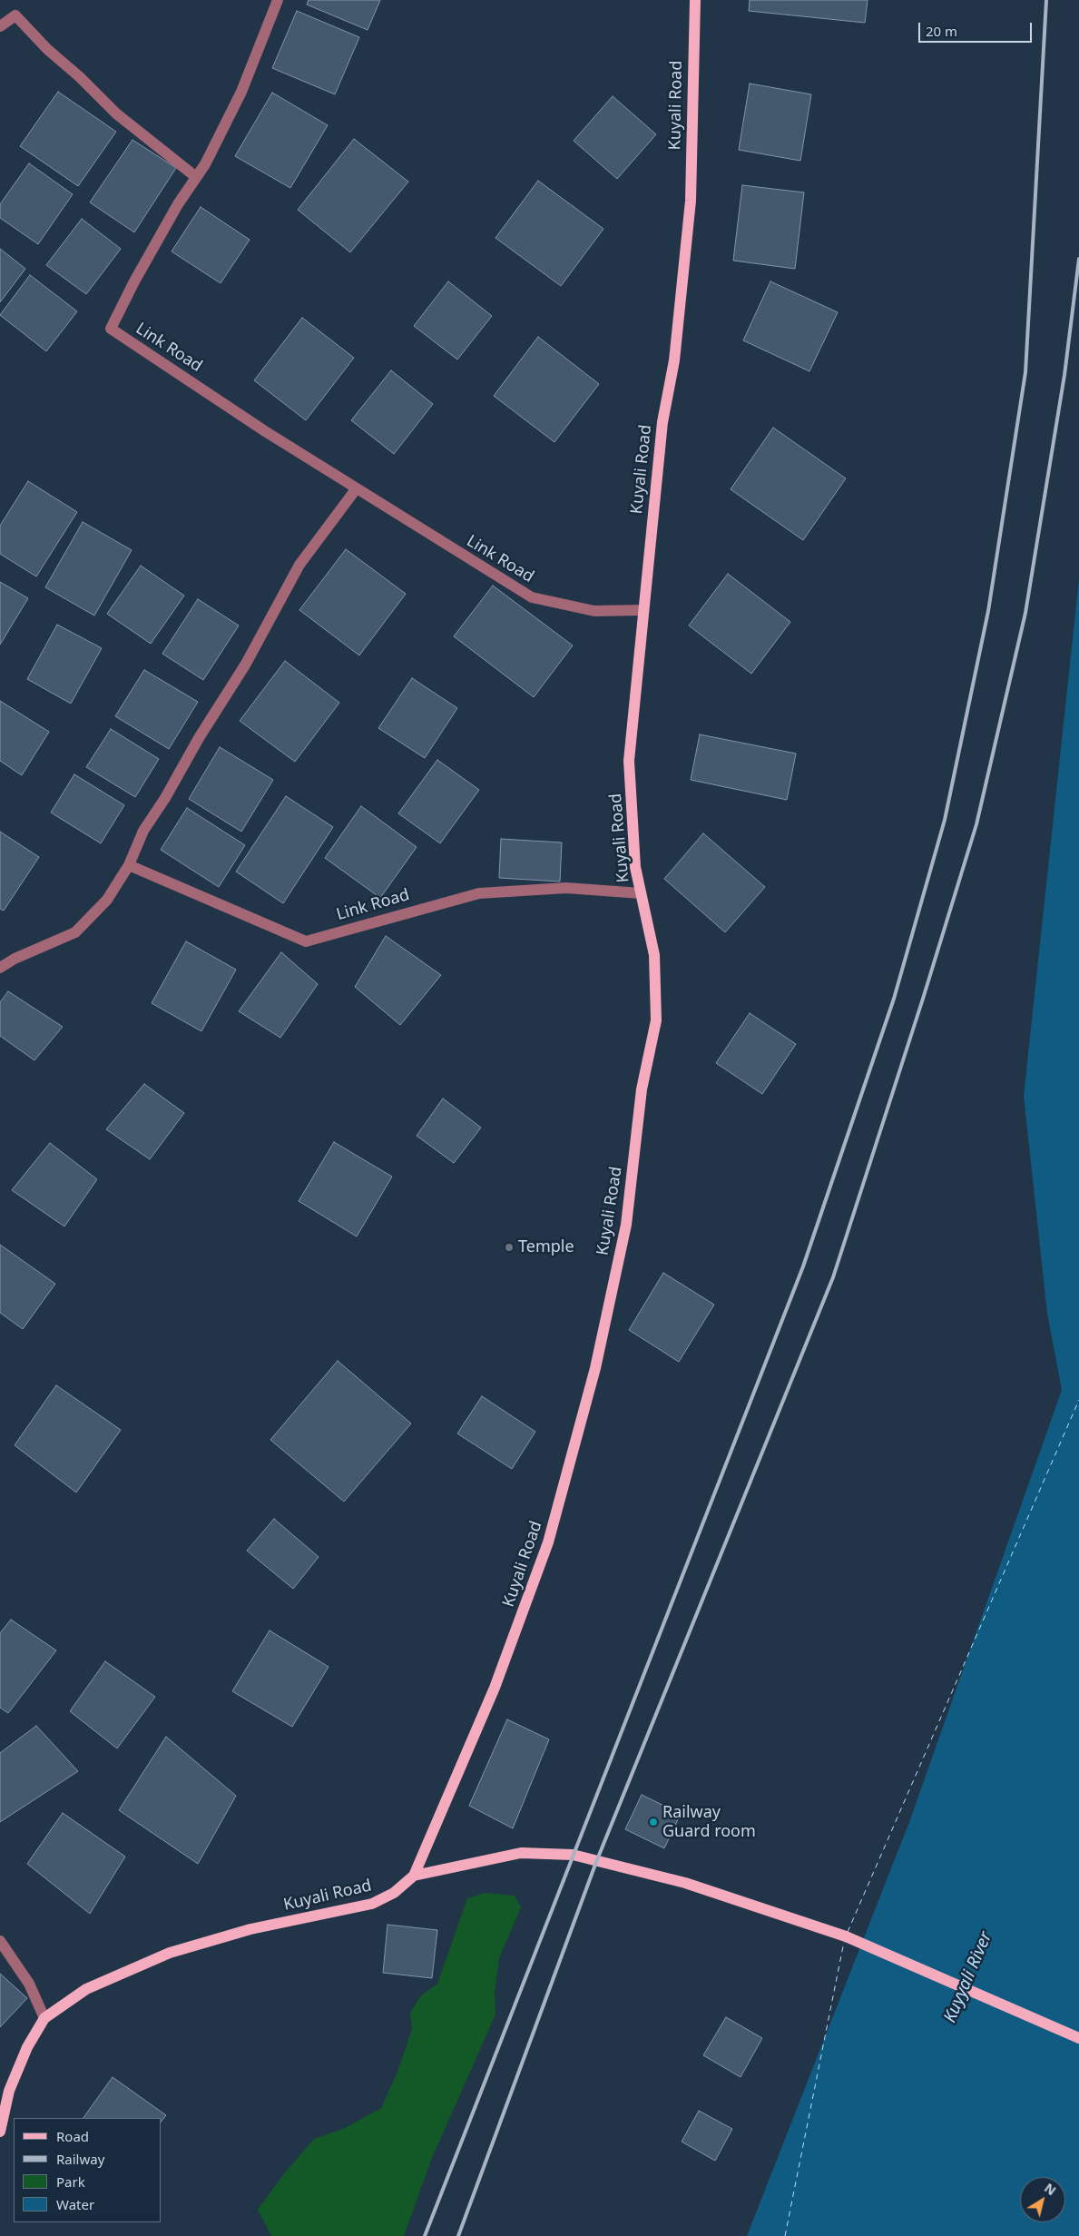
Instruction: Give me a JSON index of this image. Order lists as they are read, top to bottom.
{
  "streets": {
    "main road": ["Kuyali Road"],
    "street": ["Link Road"]
  },
  "crossings": [
    ["Kuyali Road", "Link Road"]
  ],
  "water": ["Kuyyali River"],
  "places": ["Temple", "Railway Guard room"],
  "legend": [
    "Road",
    "Railway",
    "Park",
    "Water"
  ],
  "scale_bar": "20 m",
  "north": "top right"
}
